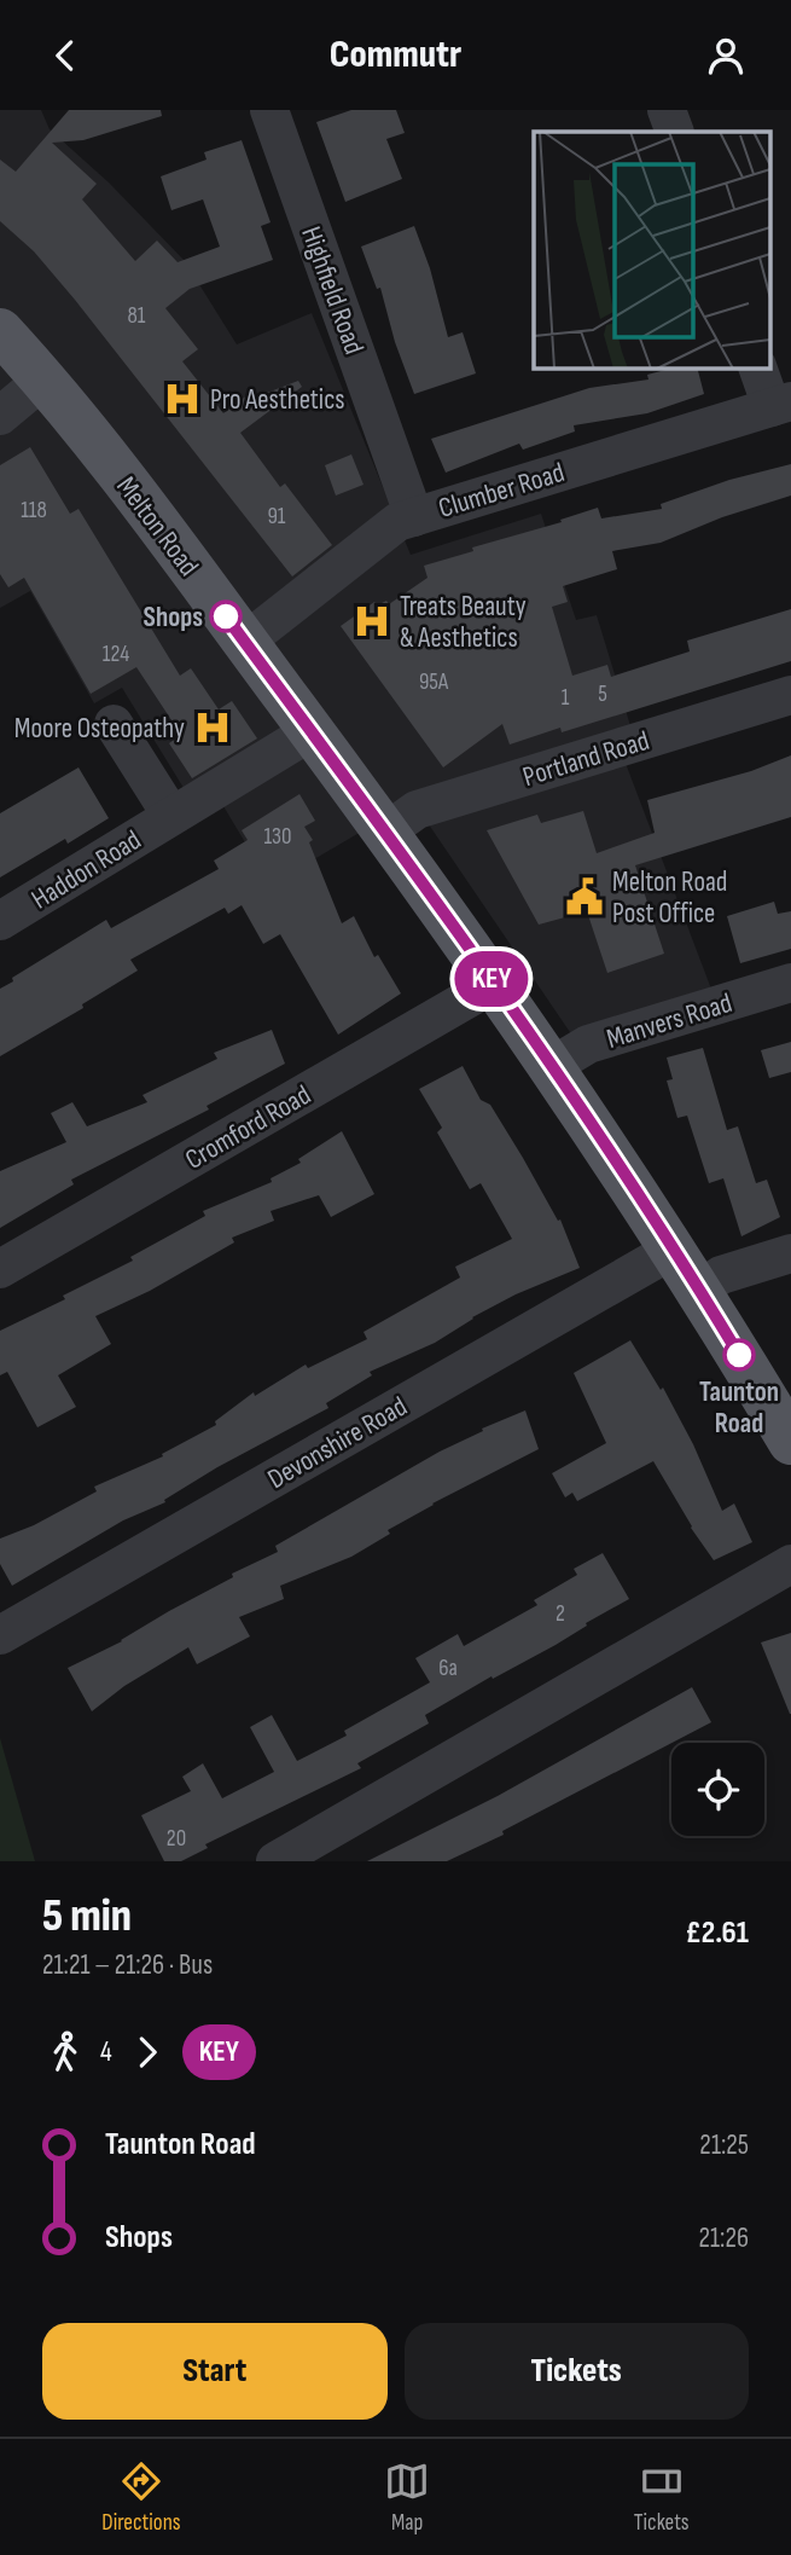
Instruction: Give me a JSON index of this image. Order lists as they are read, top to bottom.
{
  "streets": {
    "main road": ["Melton Road"],
    "street": [
      "Highfield Road",
      "Clumber Road",
      "Portland Road",
      "Haddon Road",
      "Manvers Road",
      "Cromford Road",
      "Devonshire Road"
    ]
  },
  "crossings": [
    ["Highfield Road", "Clumber Road"],
    ["Clumber Road", "Melton Road"],
    ["Melton Road", "Portland Road"],
    ["Melton Road", "Haddon Road"],
    ["Melton Road", "Manvers Road"],
    ["Melton Road", "Cromford Road"],
    ["Melton Road", "Devonshire Road"]
  ],
  "places": {
    "hospital": ["Pro Aesthetics", "Treats Beauty & Aesthetics", "Moore Osteopathy"],
    "other": ["Shops", "Taunton Road"],
    "public building": ["Melton Road Post Office"]
  },
  "lines": ["bus line KEY"],
  "house_numbers": [
    "81",
    "118",
    "91",
    "124",
    "95A",
    "5",
    "1",
    "130",
    "2",
    "6a",
    "20"
  ],
  "page": {
    "header": "Commutr",
    "on_map": "KEY",
    "heading": ["5 min", "21:21 – 21:26 · Bus", "£2.61"],
    "legs": ["4", "KEY"],
    "list": [
      {
        "name": "Taunton Road",
        "value": "21:25"
      },
      {
        "name": "Shops",
        "value": "21:26"
      }
    ],
    "buttons": ["Start", "Tickets"],
    "tabs": ["Directions", "Map", "Tickets"]
  }
}
